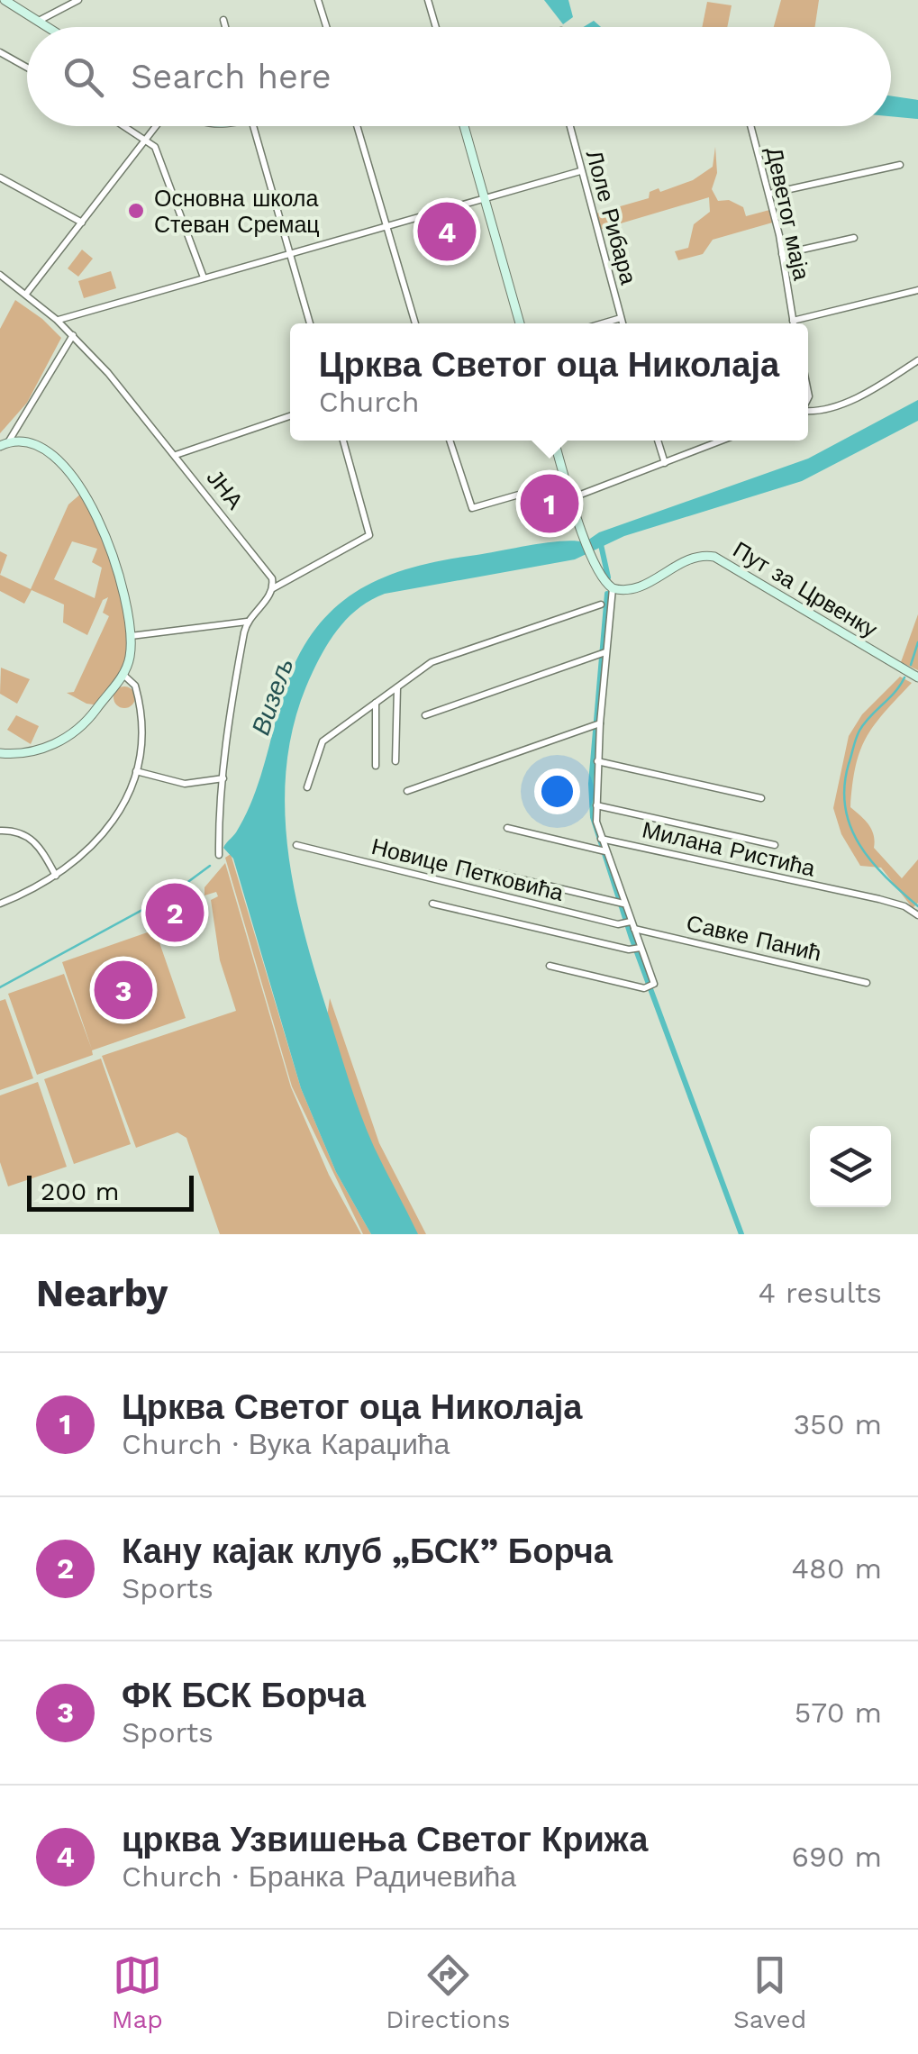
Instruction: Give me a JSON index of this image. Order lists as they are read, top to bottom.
{
  "streets": {
    "street": [
      "Деветог маја",
      "Лоле Рибара",
      "ЈНА",
      "Пут за Црвенку",
      "Милана Ристића",
      "Новице Петковића",
      "Савке Панић"
    ]
  },
  "crossings": [
    ["Новице Петковића", "Савке Панић"]
  ],
  "water": ["Визељ"],
  "places": ["Основна школа Стеван Сремац"],
  "scale_bar": "200 m",
  "page": {
    "search": "Search here",
    "pins": [
      "4",
      "1",
      "2",
      "3"
    ],
    "popup": ["Црква Светог оца Николаја", "Church"],
    "scale": "200 m",
    "heading": ["Nearby", "4 results"],
    "list": [
      {
        "mark": "1",
        "name": "Црква Светог оца Николаја",
        "note": "Church · Вука Караџића",
        "value": "350 m"
      },
      {
        "mark": "2",
        "name": "Кану кајак клуб „БСК” Борча",
        "note": "Sports",
        "value": "480 m"
      },
      {
        "mark": "3",
        "name": "ФК БСК Борча",
        "note": "Sports",
        "value": "570 m"
      },
      {
        "mark": "4",
        "name": "црква Узвишења Светог Крижа",
        "note": "Church · Бранка Радичевића",
        "value": "690 m"
      }
    ],
    "nav": ["Map", "Directions", "Saved"]
  }
}
